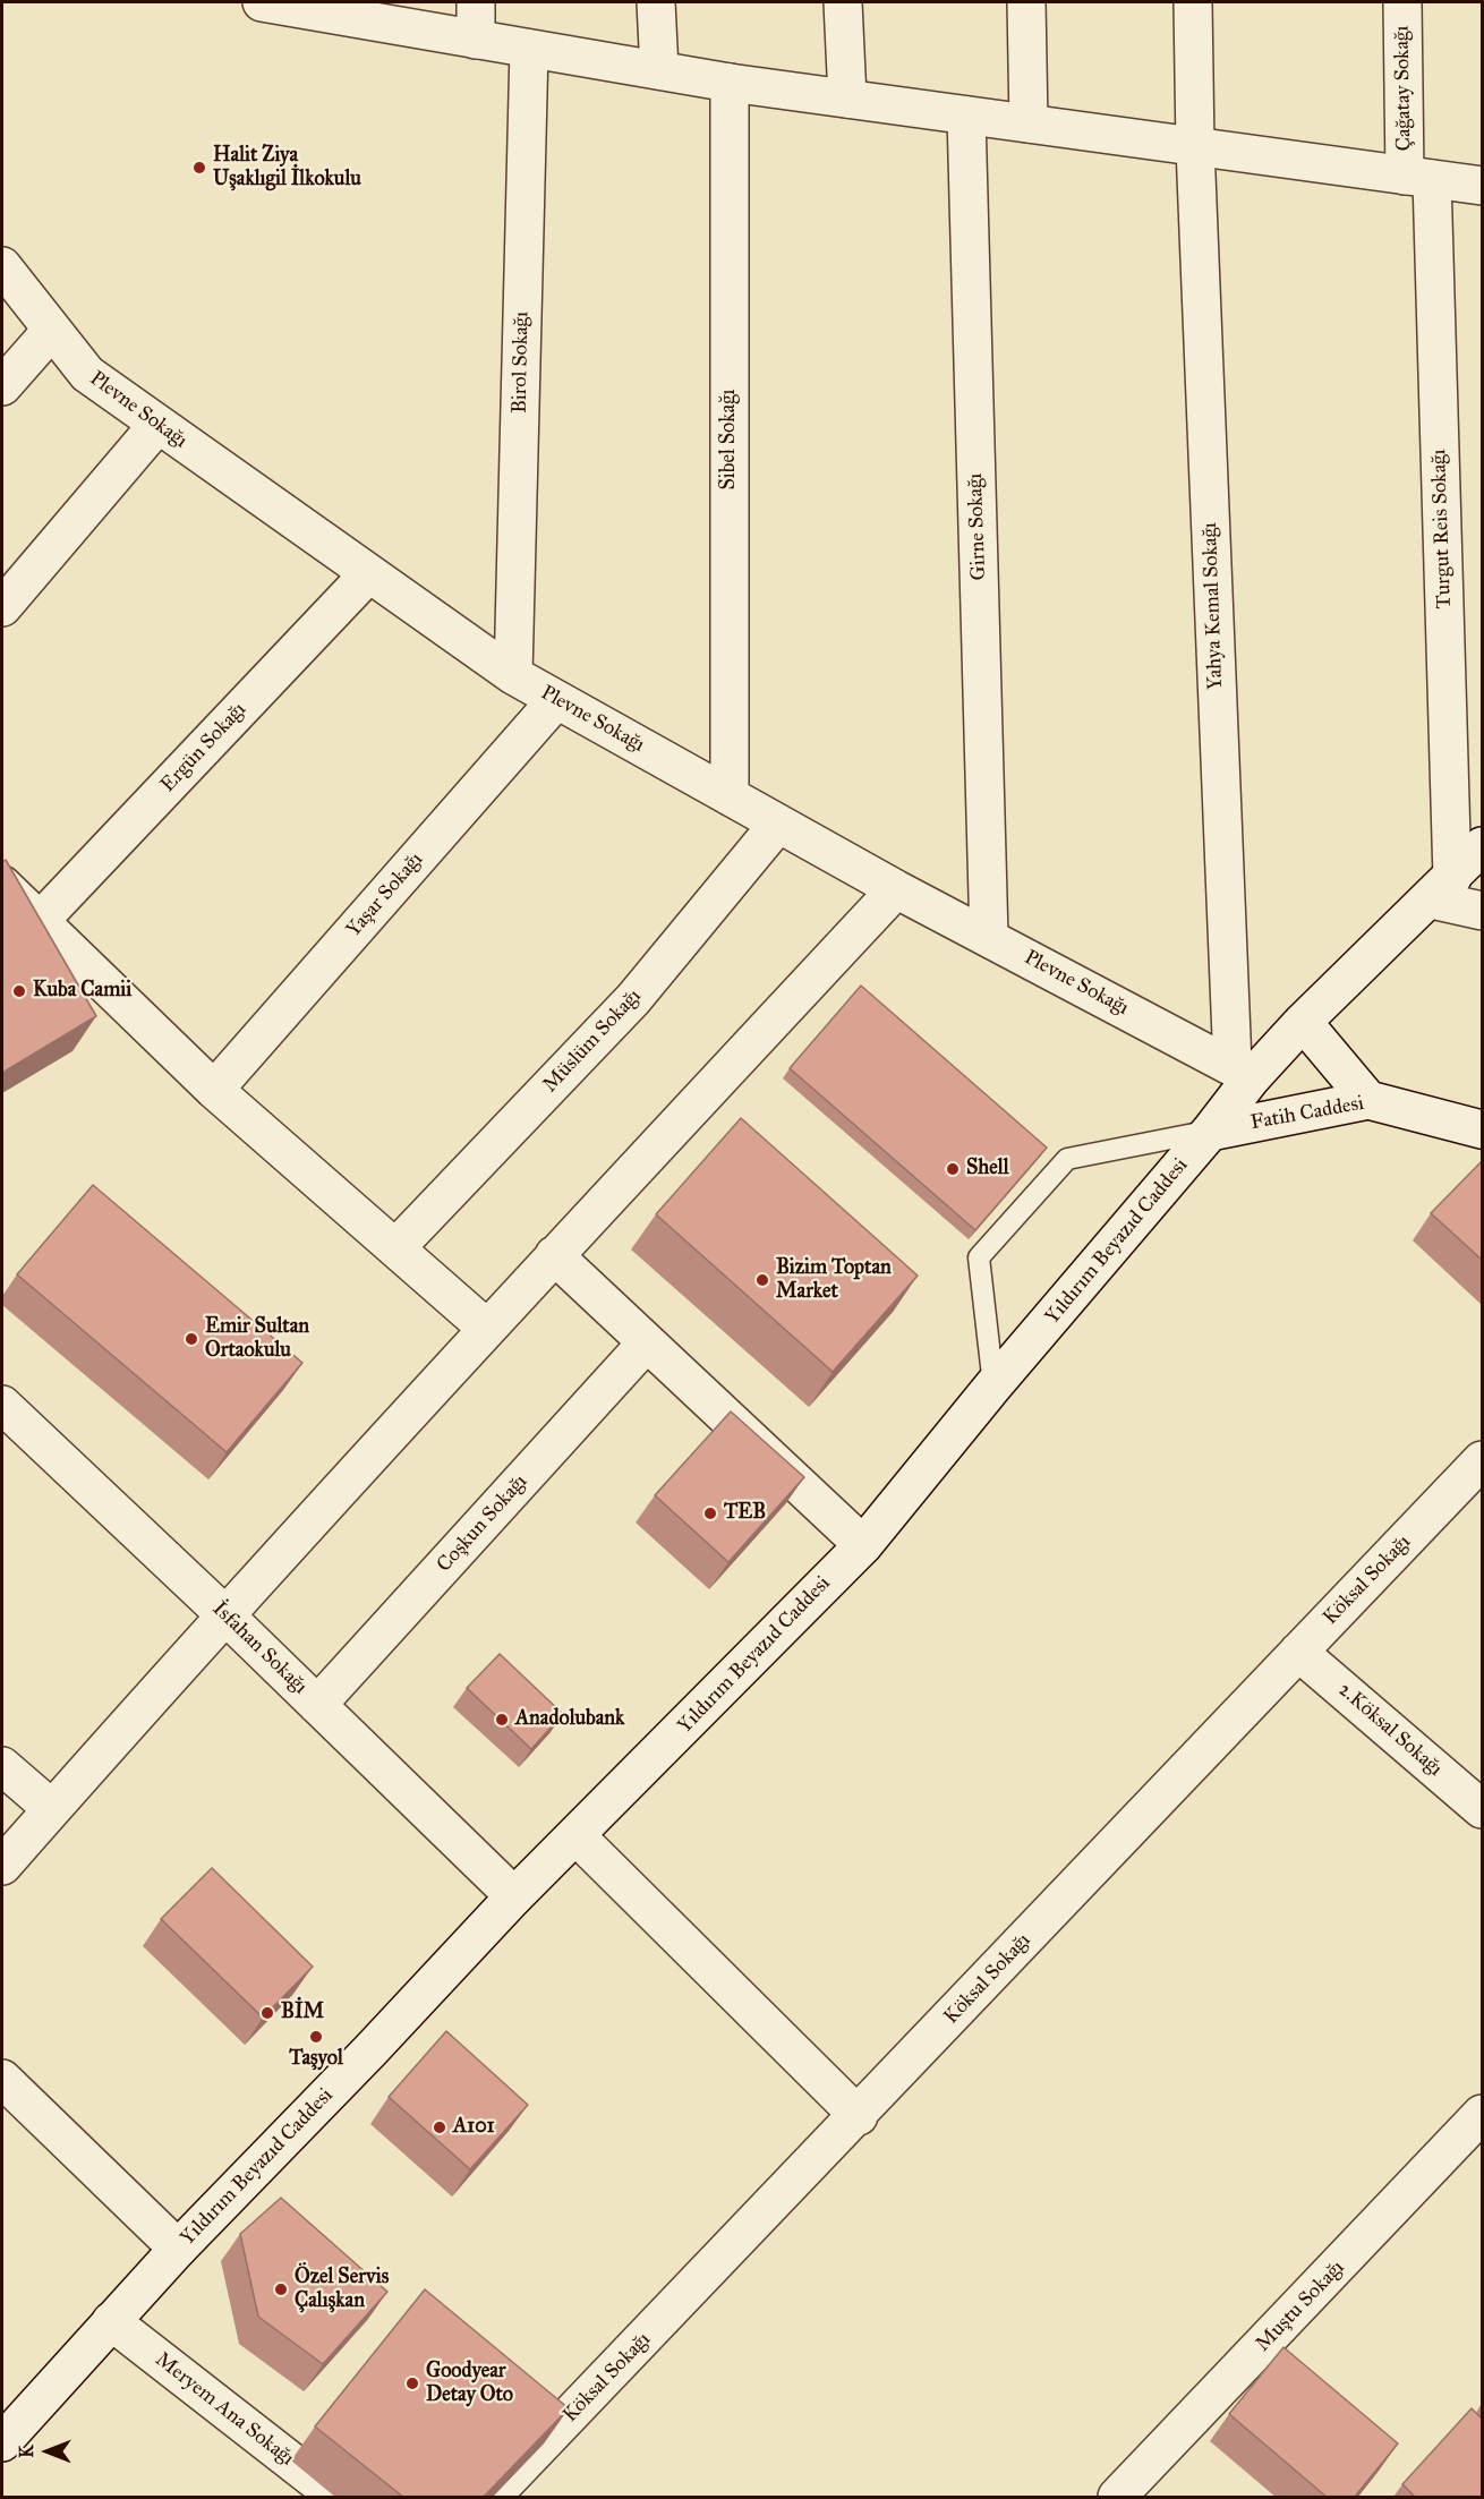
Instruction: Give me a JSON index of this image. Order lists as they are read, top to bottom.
{
  "streets": {
    "street": [
      "Çağatay Sokağı",
      "Birol Sokağı",
      "Plevne Sokağı",
      "Sibel Sokağı",
      "Girne Sokağı",
      "Turgut Reis Sokağı",
      "Yahya Kemal Sokağı",
      "Ergün Sokağı",
      "Yaşar Sokağı",
      "Müslüm Sokağı",
      "Fatih Caddesi",
      "Yıldırım Beyazıd Caddesi",
      "Coşkun Sokağı",
      "Köksal Sokağı",
      "İsfahan Sokağı",
      "2.Köksal Sokağı",
      "Muştu Sokağı",
      "Meryem Ana Sokağı"
    ]
  },
  "crossings": [
    ["Çağatay Sokağı", "Turgut Reis Sokağı"],
    ["Birol Sokağı", "Plevne Sokağı"],
    ["Plevne Sokağı", "Sibel Sokağı"],
    ["Plevne Sokağı", "Girne Sokağı"],
    ["Plevne Sokağı", "Yahya Kemal Sokağı"],
    ["Plevne Sokağı", "Ergün Sokağı"],
    ["Plevne Sokağı", "Yaşar Sokağı"],
    ["Plevne Sokağı", "Müslüm Sokağı"],
    ["Plevne Sokağı", "Yıldırım Beyazıd Caddesi"],
    ["Turgut Reis Sokağı", "Yıldırım Beyazıd Caddesi"],
    ["Yahya Kemal Sokağı", "Yıldırım Beyazıd Caddesi"],
    ["Fatih Caddesi", "Yıldırım Beyazıd Caddesi"],
    ["Yıldırım Beyazıd Caddesi", "İsfahan Sokağı"],
    ["Yıldırım Beyazıd Caddesi", "Meryem Ana Sokağı"],
    ["Coşkun Sokağı", "İsfahan Sokağı"],
    ["Köksal Sokağı", "2.Köksal Sokağı"]
  ],
  "places": [
    "Halit Ziya Uşaklıgil İlkokulu",
    "Kuba Camii",
    "Shell",
    "Bizim Toptan Market",
    "Emir Sultan Ortaokulu",
    "TEB",
    "Anadolubank",
    "BİM",
    "Taşyol",
    "A101",
    "Özel Servis Çalışkan",
    "Goodyear Detay Oto"
  ],
  "north": "left"
}
